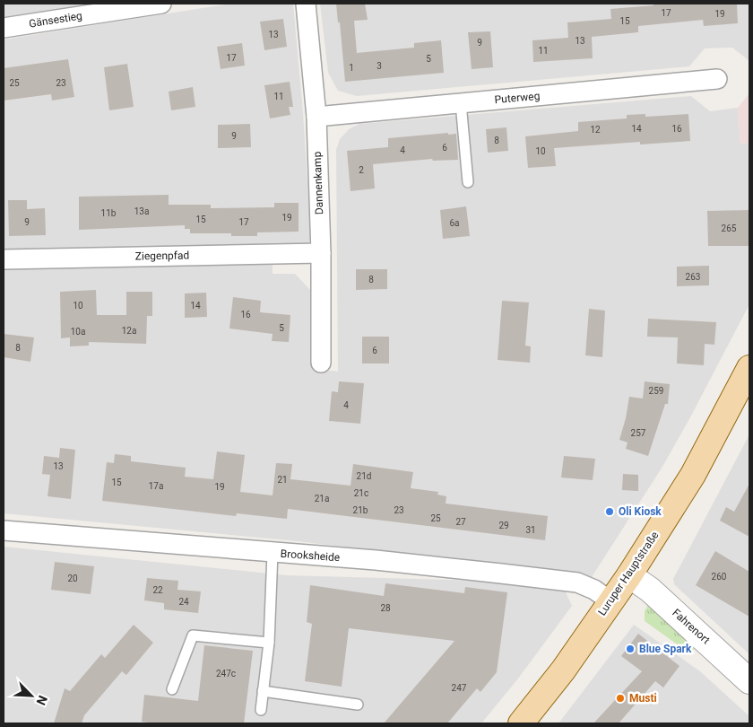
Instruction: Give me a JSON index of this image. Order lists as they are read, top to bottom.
{
  "streets": {
    "main road": ["Luruper Hauptstraße"],
    "street": [
      "Gänsestieg",
      "Puterweg",
      "Dannenkamp",
      "Ziegenpfad",
      "Brooksheide",
      "Fahrenort"
    ]
  },
  "crossings": [
    ["Puterweg", "Dannenkamp"],
    ["Dannenkamp", "Ziegenpfad"],
    ["Brooksheide", "Luruper Hauptstraße"],
    ["Luruper Hauptstraße", "Fahrenort"]
  ],
  "places": ["Oli Kiosk", "Blue Spark", "Musti"],
  "house_numbers": [
    "17",
    "19",
    "15",
    "13",
    "13",
    "9",
    "11",
    "17",
    "5",
    "3",
    "1",
    "25",
    "23",
    "11",
    "14",
    "16",
    "12",
    "9",
    "8",
    "6",
    "4",
    "10",
    "2",
    "13a",
    "11b",
    "19",
    "15",
    "9",
    "17",
    "6a",
    "265",
    "263",
    "8",
    "10",
    "14",
    "16",
    "5",
    "12a",
    "10a",
    "8",
    "6",
    "259",
    "4",
    "257",
    "13",
    "21d",
    "21",
    "15",
    "17a",
    "19",
    "21c",
    "21a",
    "21b",
    "23",
    "25",
    "27",
    "29",
    "31",
    "260",
    "20",
    "22",
    "24",
    "28",
    "247c",
    "247"
  ],
  "north": "bottom right"
}
